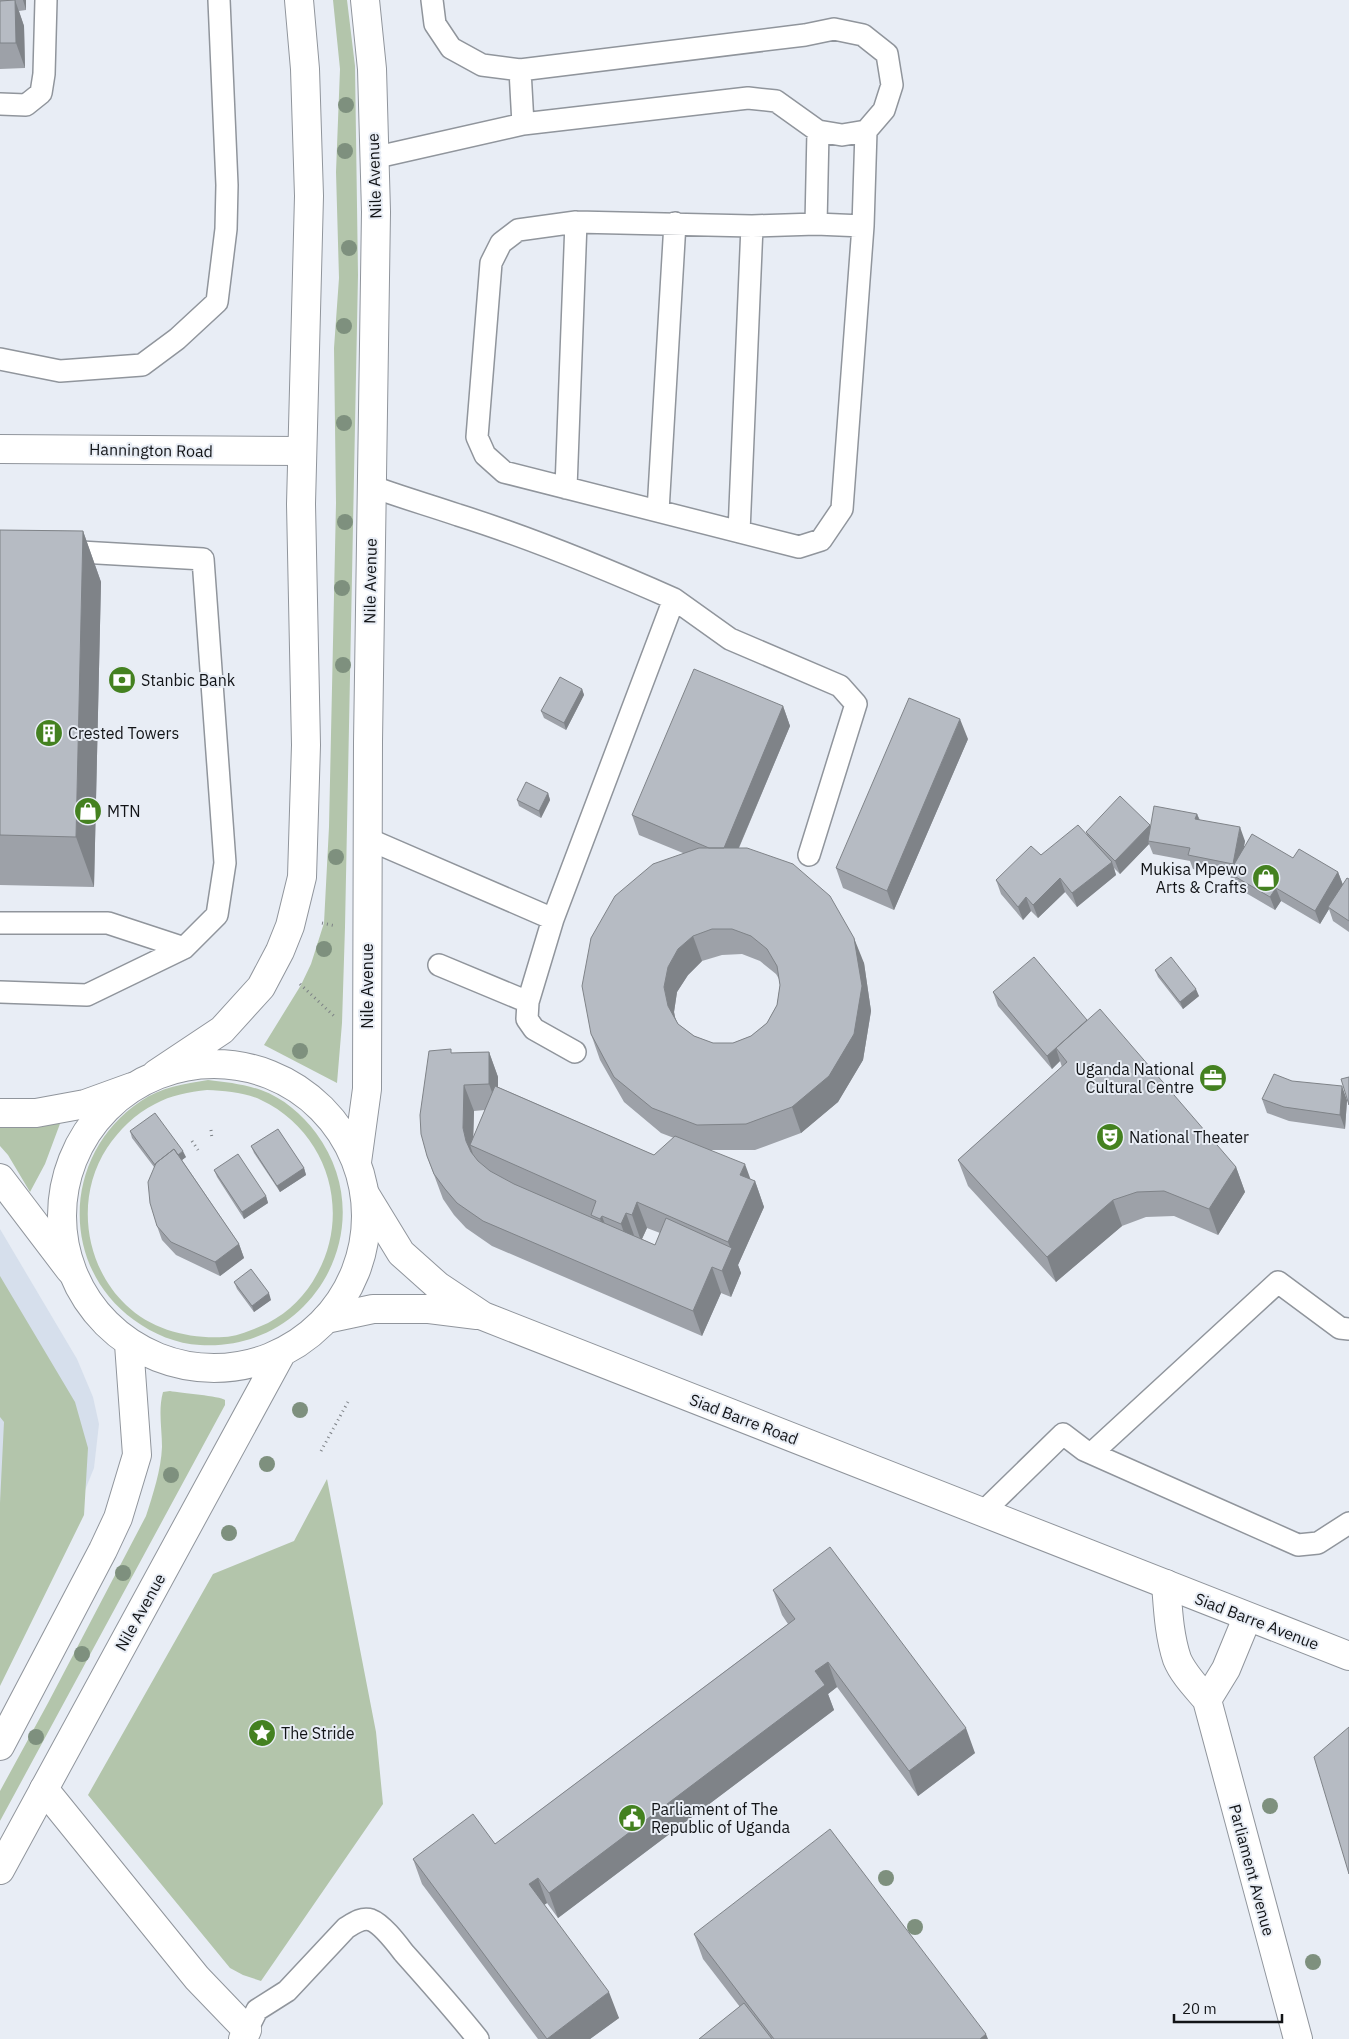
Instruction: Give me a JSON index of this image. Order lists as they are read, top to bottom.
{
  "streets": {
    "main road": [
      "Nile Avenue",
      "Hannington Road",
      "Siad Barre Road",
      "Siad Barre Avenue",
      "Parliament Avenue"
    ]
  },
  "crossings": [
    ["Siad Barre Road", "Siad Barre Avenue"],
    ["Siad Barre Road", "Parliament Avenue"],
    ["Siad Barre Avenue", "Parliament Avenue"]
  ],
  "places": {
    "bank": ["Stanbic Bank"],
    "building": ["Crested Towers"],
    "shop": ["MTN", "Mukisa Mpewo Arts & Crafts"],
    "office": ["Uganda National Cultural Centre"],
    "theatre": ["National Theater"],
    "place": ["The Stride"],
    "public building": ["Parliament of The Republic of Uganda"]
  },
  "scale_bar": "20 m"
}
